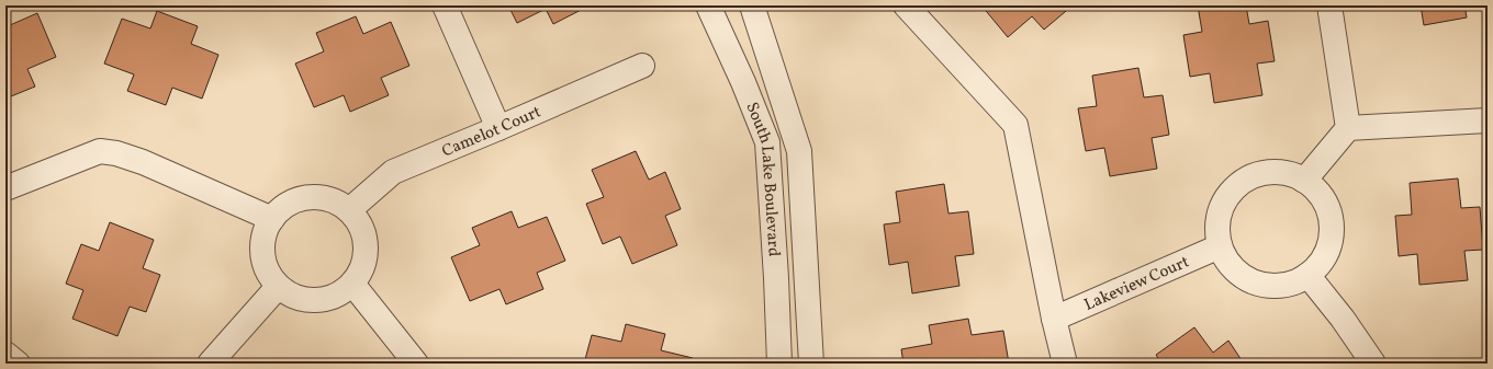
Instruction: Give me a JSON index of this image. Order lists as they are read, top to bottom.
{
  "streets": {
    "street": ["Camelot Court", "South Lake Boulevard", "Lakeview Court"]
  }
}
